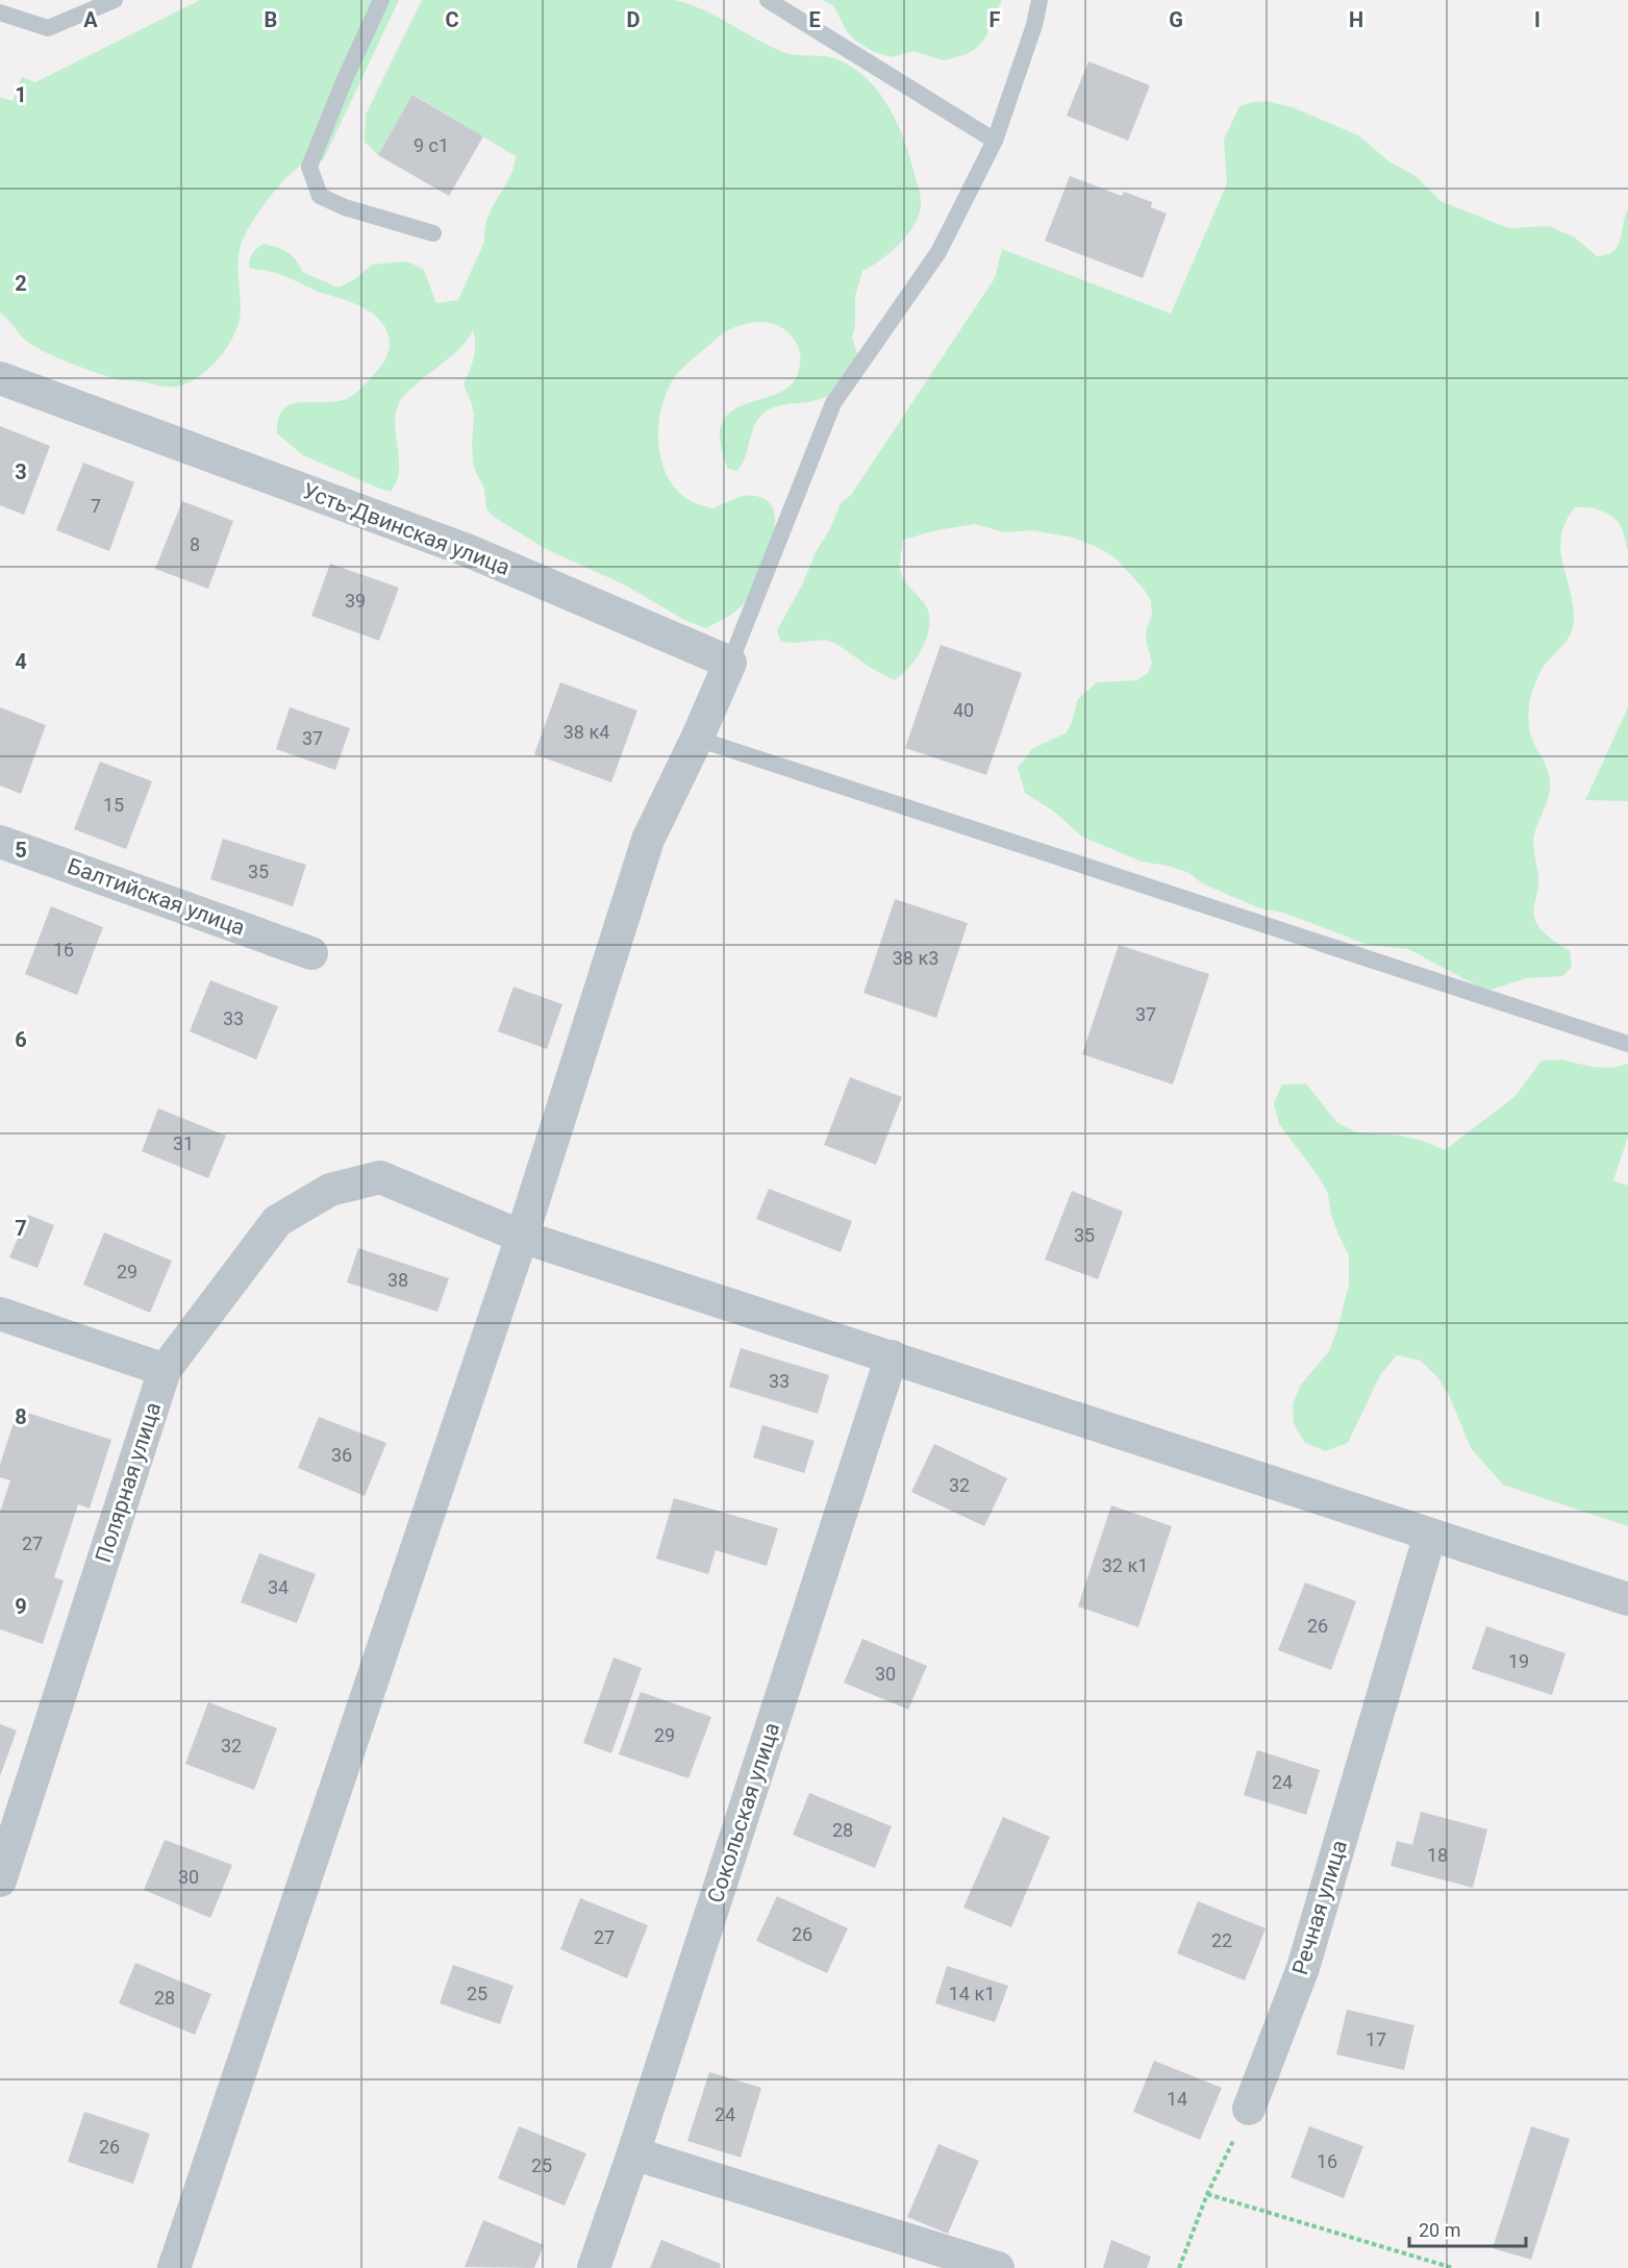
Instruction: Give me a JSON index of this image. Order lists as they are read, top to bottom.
{
  "streets": {
    "street": [
      "Усть-Двинская улица",
      "Балтийская улица",
      "Полярная улица",
      "Сокольская улица",
      "Речная улица"
    ]
  },
  "house_numbers": [
    "9 с1",
    "7",
    "8",
    "39",
    "40",
    "38 к4",
    "37",
    "15",
    "35",
    "16",
    "38 к3",
    "37",
    "33",
    "31",
    "35",
    "29",
    "38",
    "33",
    "36",
    "32",
    "27",
    "32 к1",
    "34",
    "26",
    "19",
    "30",
    "29",
    "32",
    "24",
    "28",
    "18",
    "30",
    "26",
    "27",
    "22",
    "25",
    "14 к1",
    "28",
    "17",
    "14",
    "24",
    "26",
    "16",
    "25"
  ],
  "scale_bar": "20 m",
  "grid": {
    "columns": [
      "A",
      "B",
      "C",
      "D",
      "E",
      "F",
      "G",
      "H",
      "I"
    ],
    "rows": [
      "1",
      "2",
      "3",
      "4",
      "5",
      "6",
      "7",
      "8",
      "9"
    ]
  }
}
